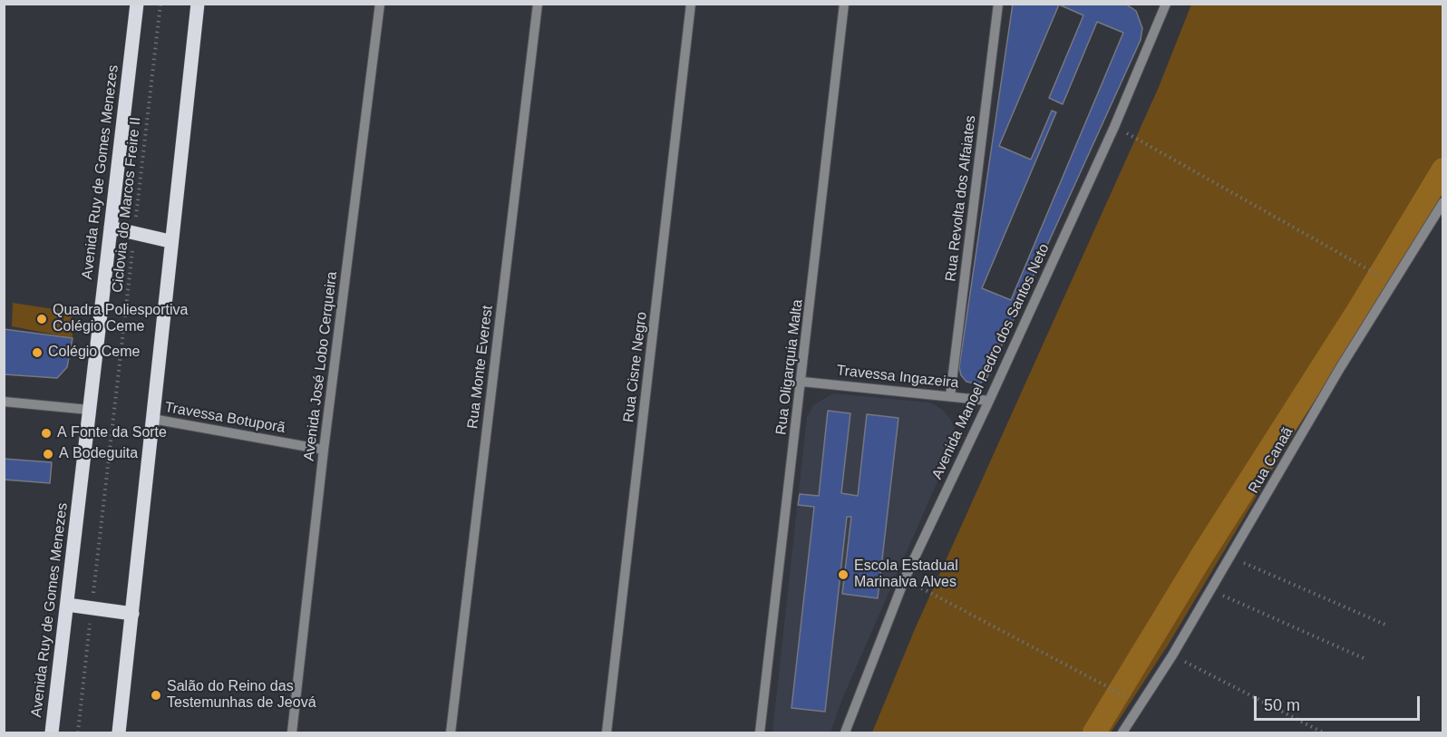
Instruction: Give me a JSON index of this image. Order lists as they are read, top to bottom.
{
  "streets": {
    "main road": ["Avenida Ruy de Gomes Menezes"],
    "street": [
      "Rua Revolta dos Alfaiates",
      "Avenida Manoel Pedro dos Santos Neto",
      "Avenida José Lobo Cerqueira",
      "Rua Monte Everest",
      "Rua Cisne Negro",
      "Rua Oligarquia Malta",
      "Travessa Ingazeira",
      "Travessa Botuporã",
      "Rua Canaã"
    ],
    "path": ["Ciclovia do Marcos Freire II"]
  },
  "crossings": [
    ["Rua Revolta dos Alfaiates", "Travessa Ingazeira"],
    ["Avenida Manoel Pedro dos Santos Neto", "Travessa Ingazeira"],
    ["Avenida José Lobo Cerqueira", "Travessa Botuporã"],
    ["Rua Oligarquia Malta", "Travessa Ingazeira"]
  ],
  "places": [
    "Quadra Poliesportiva Colégio Ceme",
    "Colégio Ceme",
    "A Fonte da Sorte",
    "A Bodeguita",
    "Escola Estadual Marinalva Alves",
    "Salão do Reino das Testemunhas de Jeová"
  ],
  "scale_bar": "50 m"
}
